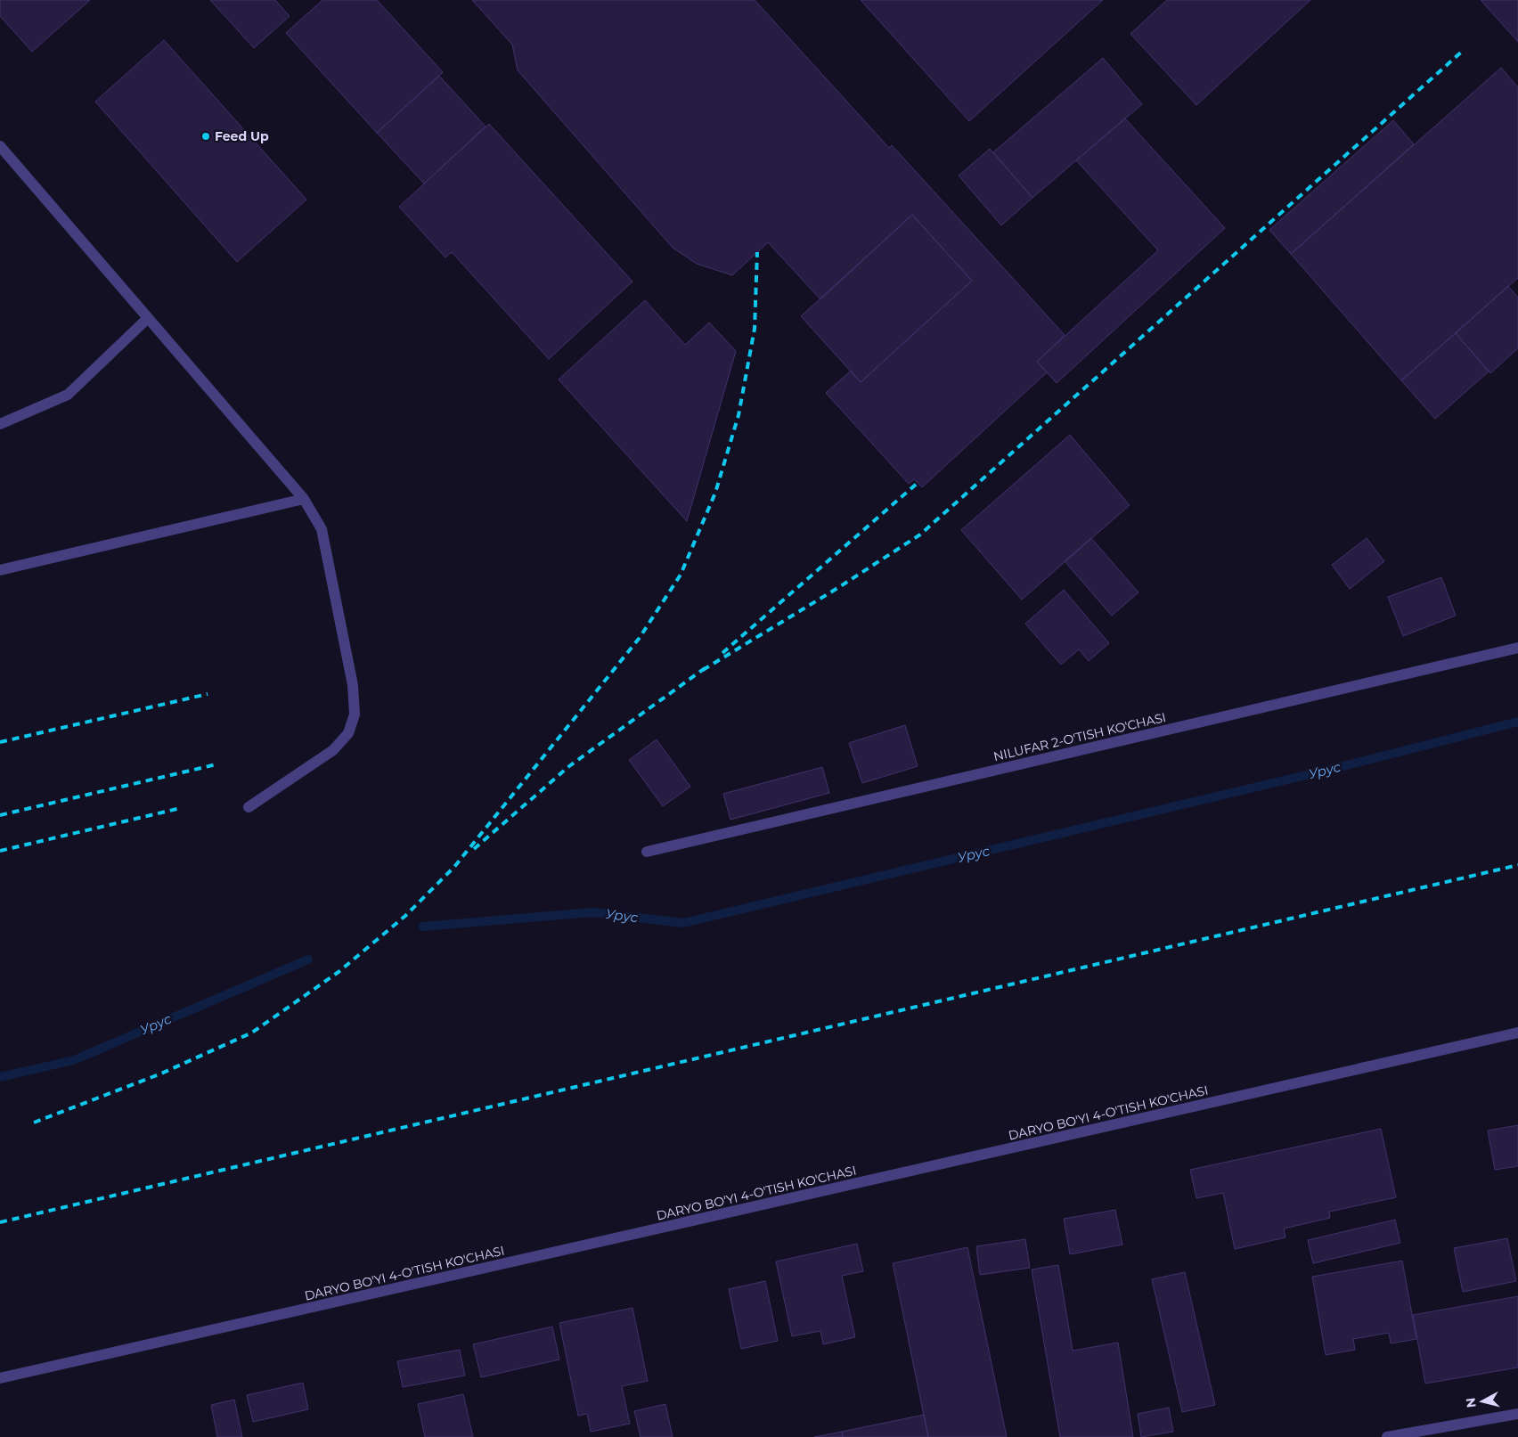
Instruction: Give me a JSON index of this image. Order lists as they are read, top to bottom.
{
  "streets": {
    "street": ["NILUFAR 2-O'TISH KO'CHASI", "DARYO BO'YI 4-O'TISH KO'CHASI"]
  },
  "water": ["Урус"],
  "places": ["Feed Up"],
  "north": "left"
}
